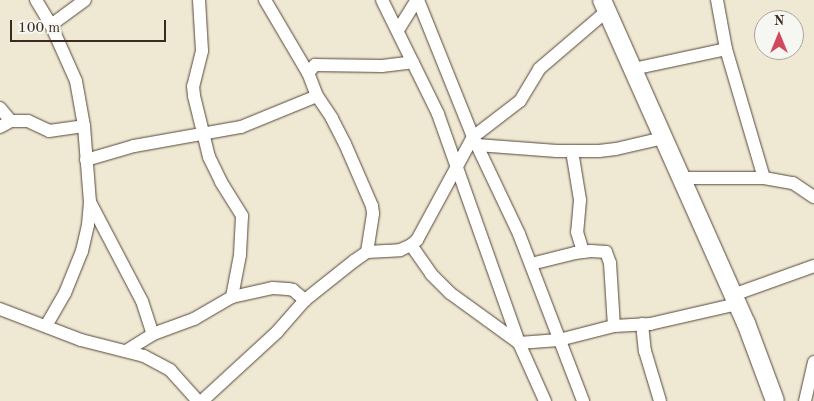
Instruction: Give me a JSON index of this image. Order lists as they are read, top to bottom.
{
  "scale_bar": "100 m",
  "north": "top"
}
